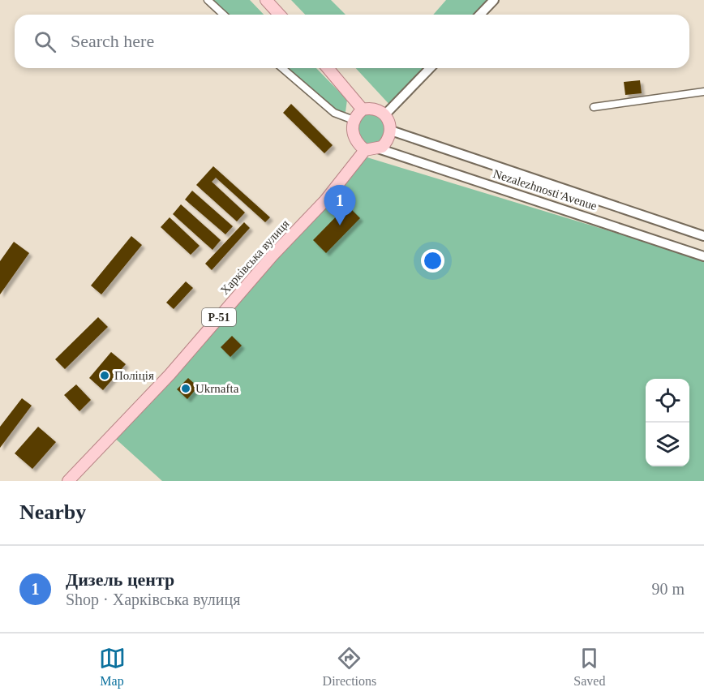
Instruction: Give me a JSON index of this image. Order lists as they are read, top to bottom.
{
  "streets": {
    "main road": ["Харківська вулиця", "Р-51"],
    "street": ["Nezalezhnosti Avenue"]
  },
  "crossings": [
    ["Nezalezhnosti Avenue", "Харківська вулиця"]
  ],
  "places": ["Поліція", "Ukrnafta"],
  "page": {
    "search": "Search here",
    "pins": "1",
    "heading": "Nearby",
    "list": [
      {
        "mark": "1",
        "name": "Дизель центр",
        "note": "Shop · Харківська вулиця",
        "value": "90 m"
      }
    ],
    "nav": ["Map", "Directions", "Saved"]
  }
}
